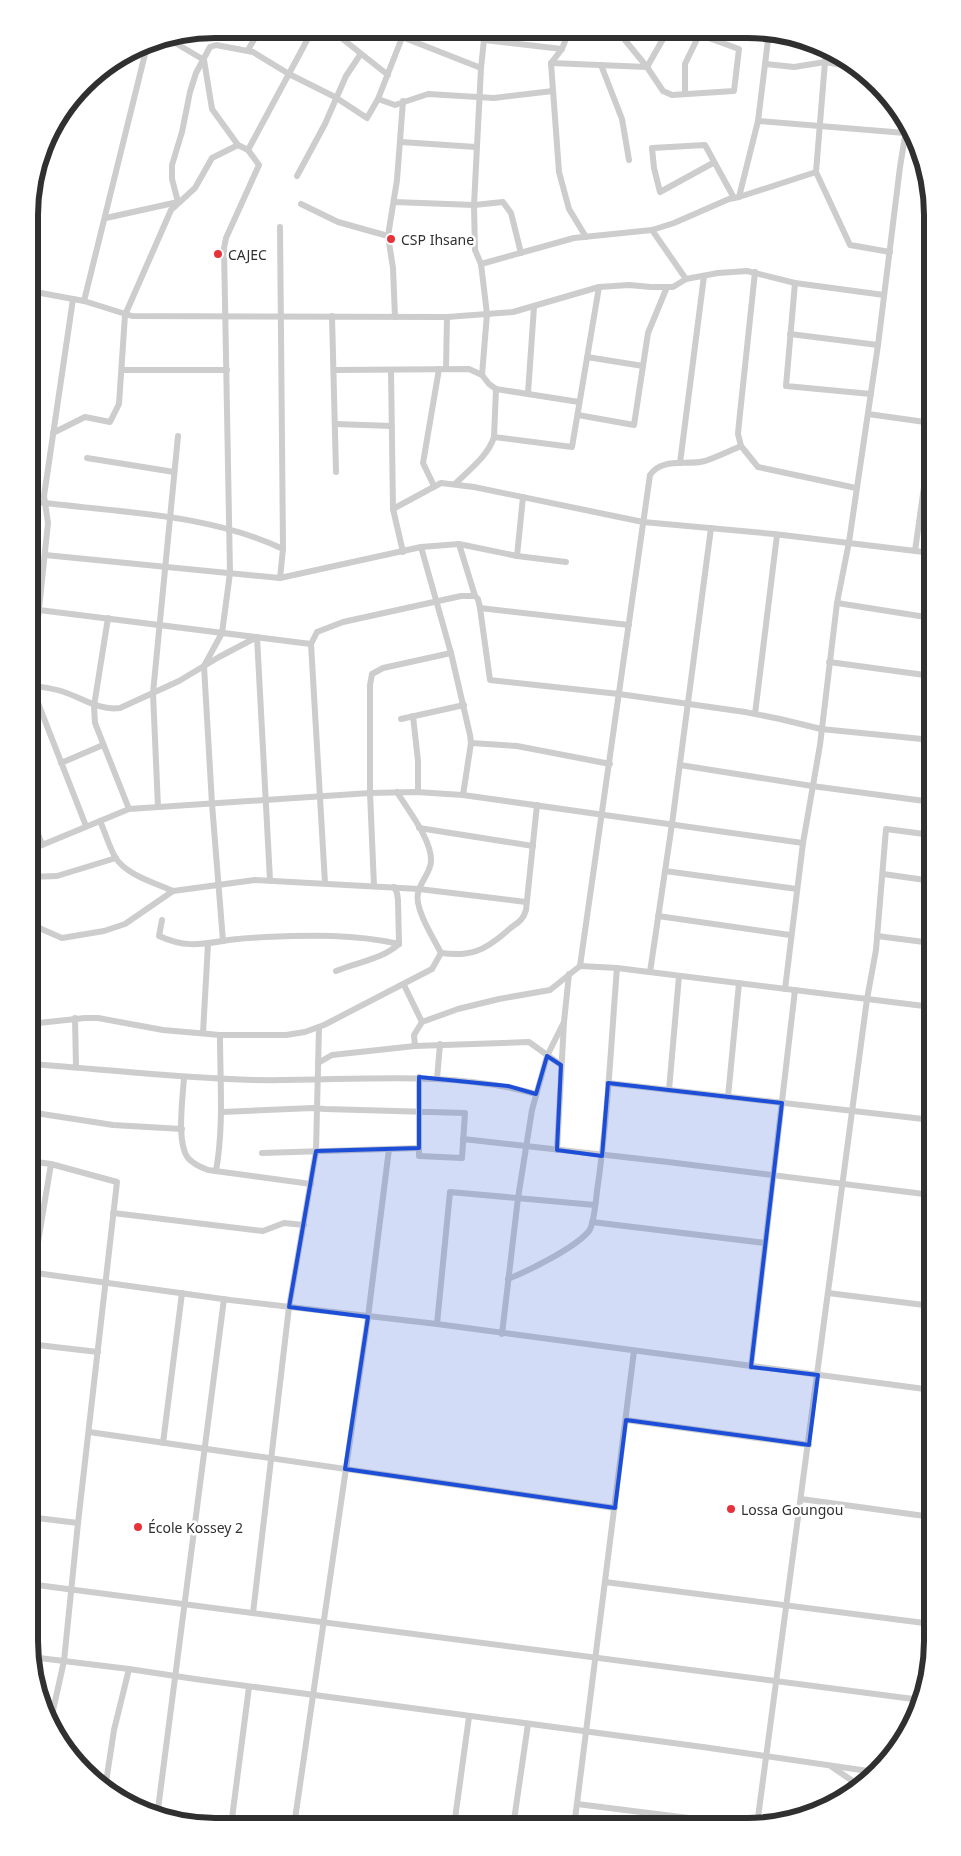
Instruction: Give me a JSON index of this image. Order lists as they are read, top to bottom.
{
  "places": [
    "CSP Ihsane",
    "CAJEC",
    "Lossa Goungou",
    "École Kossey 2"
  ]
}
